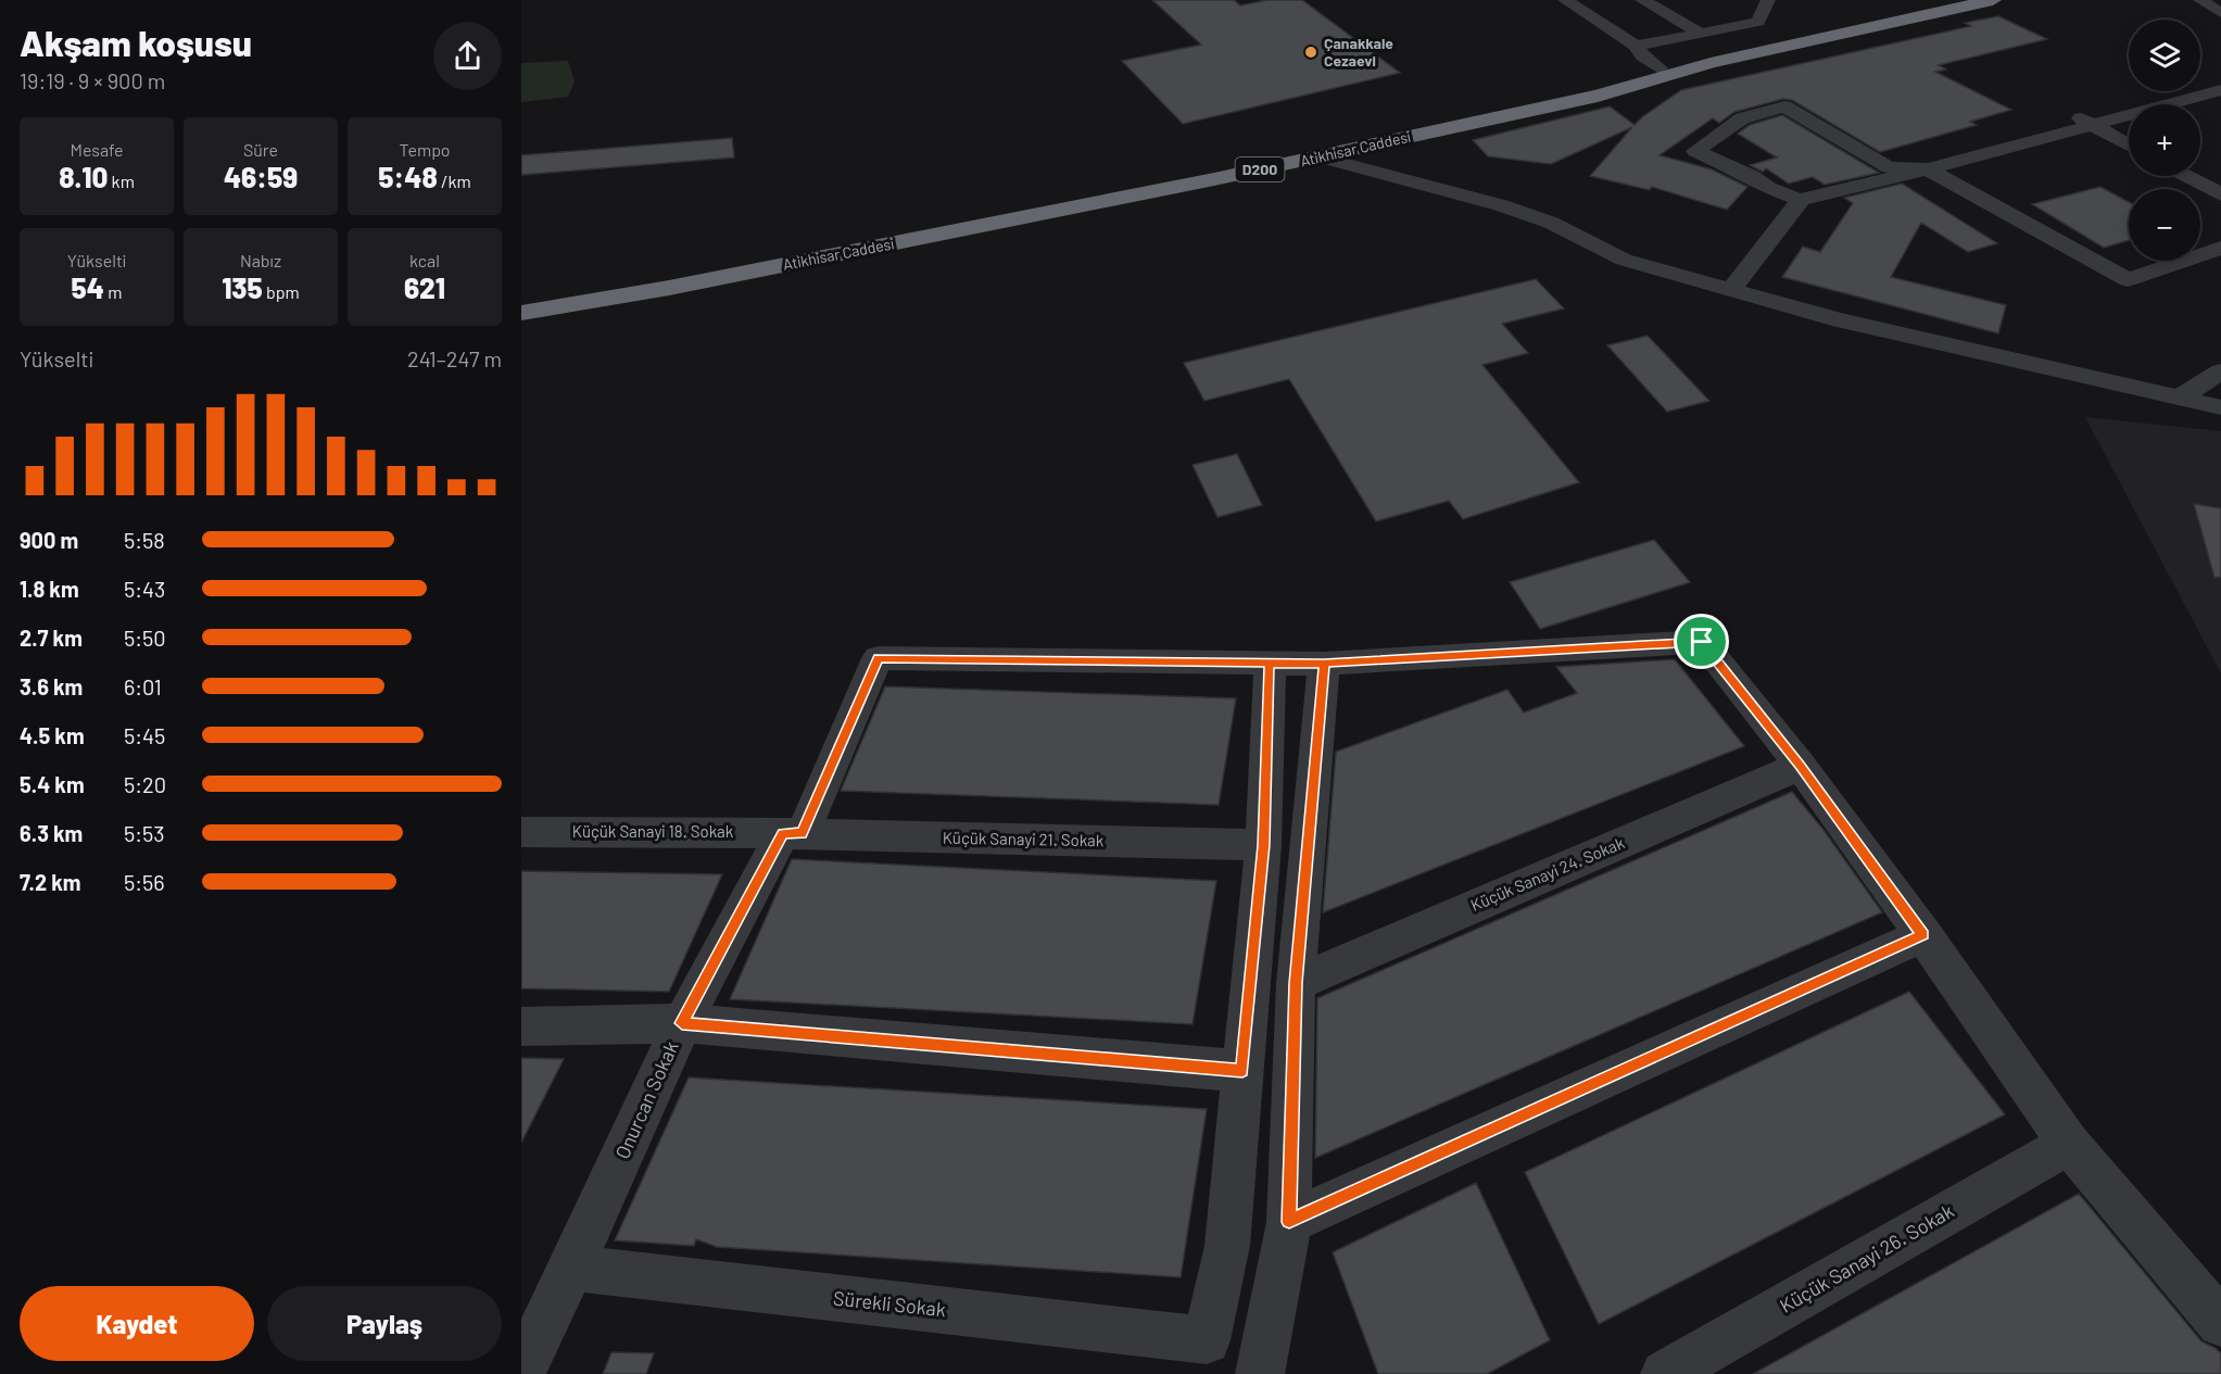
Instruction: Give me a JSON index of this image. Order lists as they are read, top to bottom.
{
  "streets": {
    "highway": ["Atikhisar Caddesi", "D200"],
    "street": [
      "Küçük Sanayi 18. Sokak",
      "Küçük Sanayi 21. Sokak",
      "Küçük Sanayi 24. Sokak",
      "Onurcan Sokak",
      "Küçük Sanayi 26. Sokak",
      "Sürekli Sokak"
    ]
  },
  "crossings": [
    ["Küçük Sanayi 18. Sokak", "Küçük Sanayi 21. Sokak"],
    ["Küçük Sanayi 18. Sokak", "Onurcan Sokak"],
    ["Küçük Sanayi 21. Sokak", "Onurcan Sokak"],
    ["Onurcan Sokak", "Sürekli Sokak"]
  ],
  "places": ["Çanakkale Cezaevi"],
  "page": {
    "heading": ["Akşam koşusu", "19:19 · 9 × 900 m"],
    "map_buttons": ["+", "−"],
    "stats": [
      ["Mesafe", "8.10 km"],
      ["Süre", "46:59"],
      ["Tempo", "5:48 /km"],
      ["Yükselti", "54 m"],
      ["Nabız", "135 bpm"],
      ["kcal", "621"]
    ],
    "chart": ["Yükselti", "241–247 m"],
    "list": [
      {
        "name": "900 m",
        "note": "5:58"
      },
      {
        "name": "1.8 km",
        "note": "5:43"
      },
      {
        "name": "2.7 km",
        "note": "5:50"
      },
      {
        "name": "3.6 km",
        "note": "6:01"
      },
      {
        "name": "4.5 km",
        "note": "5:45"
      },
      {
        "name": "5.4 km",
        "note": "5:20"
      },
      {
        "name": "6.3 km",
        "note": "5:53"
      },
      {
        "name": "7.2 km",
        "note": "5:56"
      }
    ],
    "buttons": ["Kaydet", "Paylaş"]
  }
}
